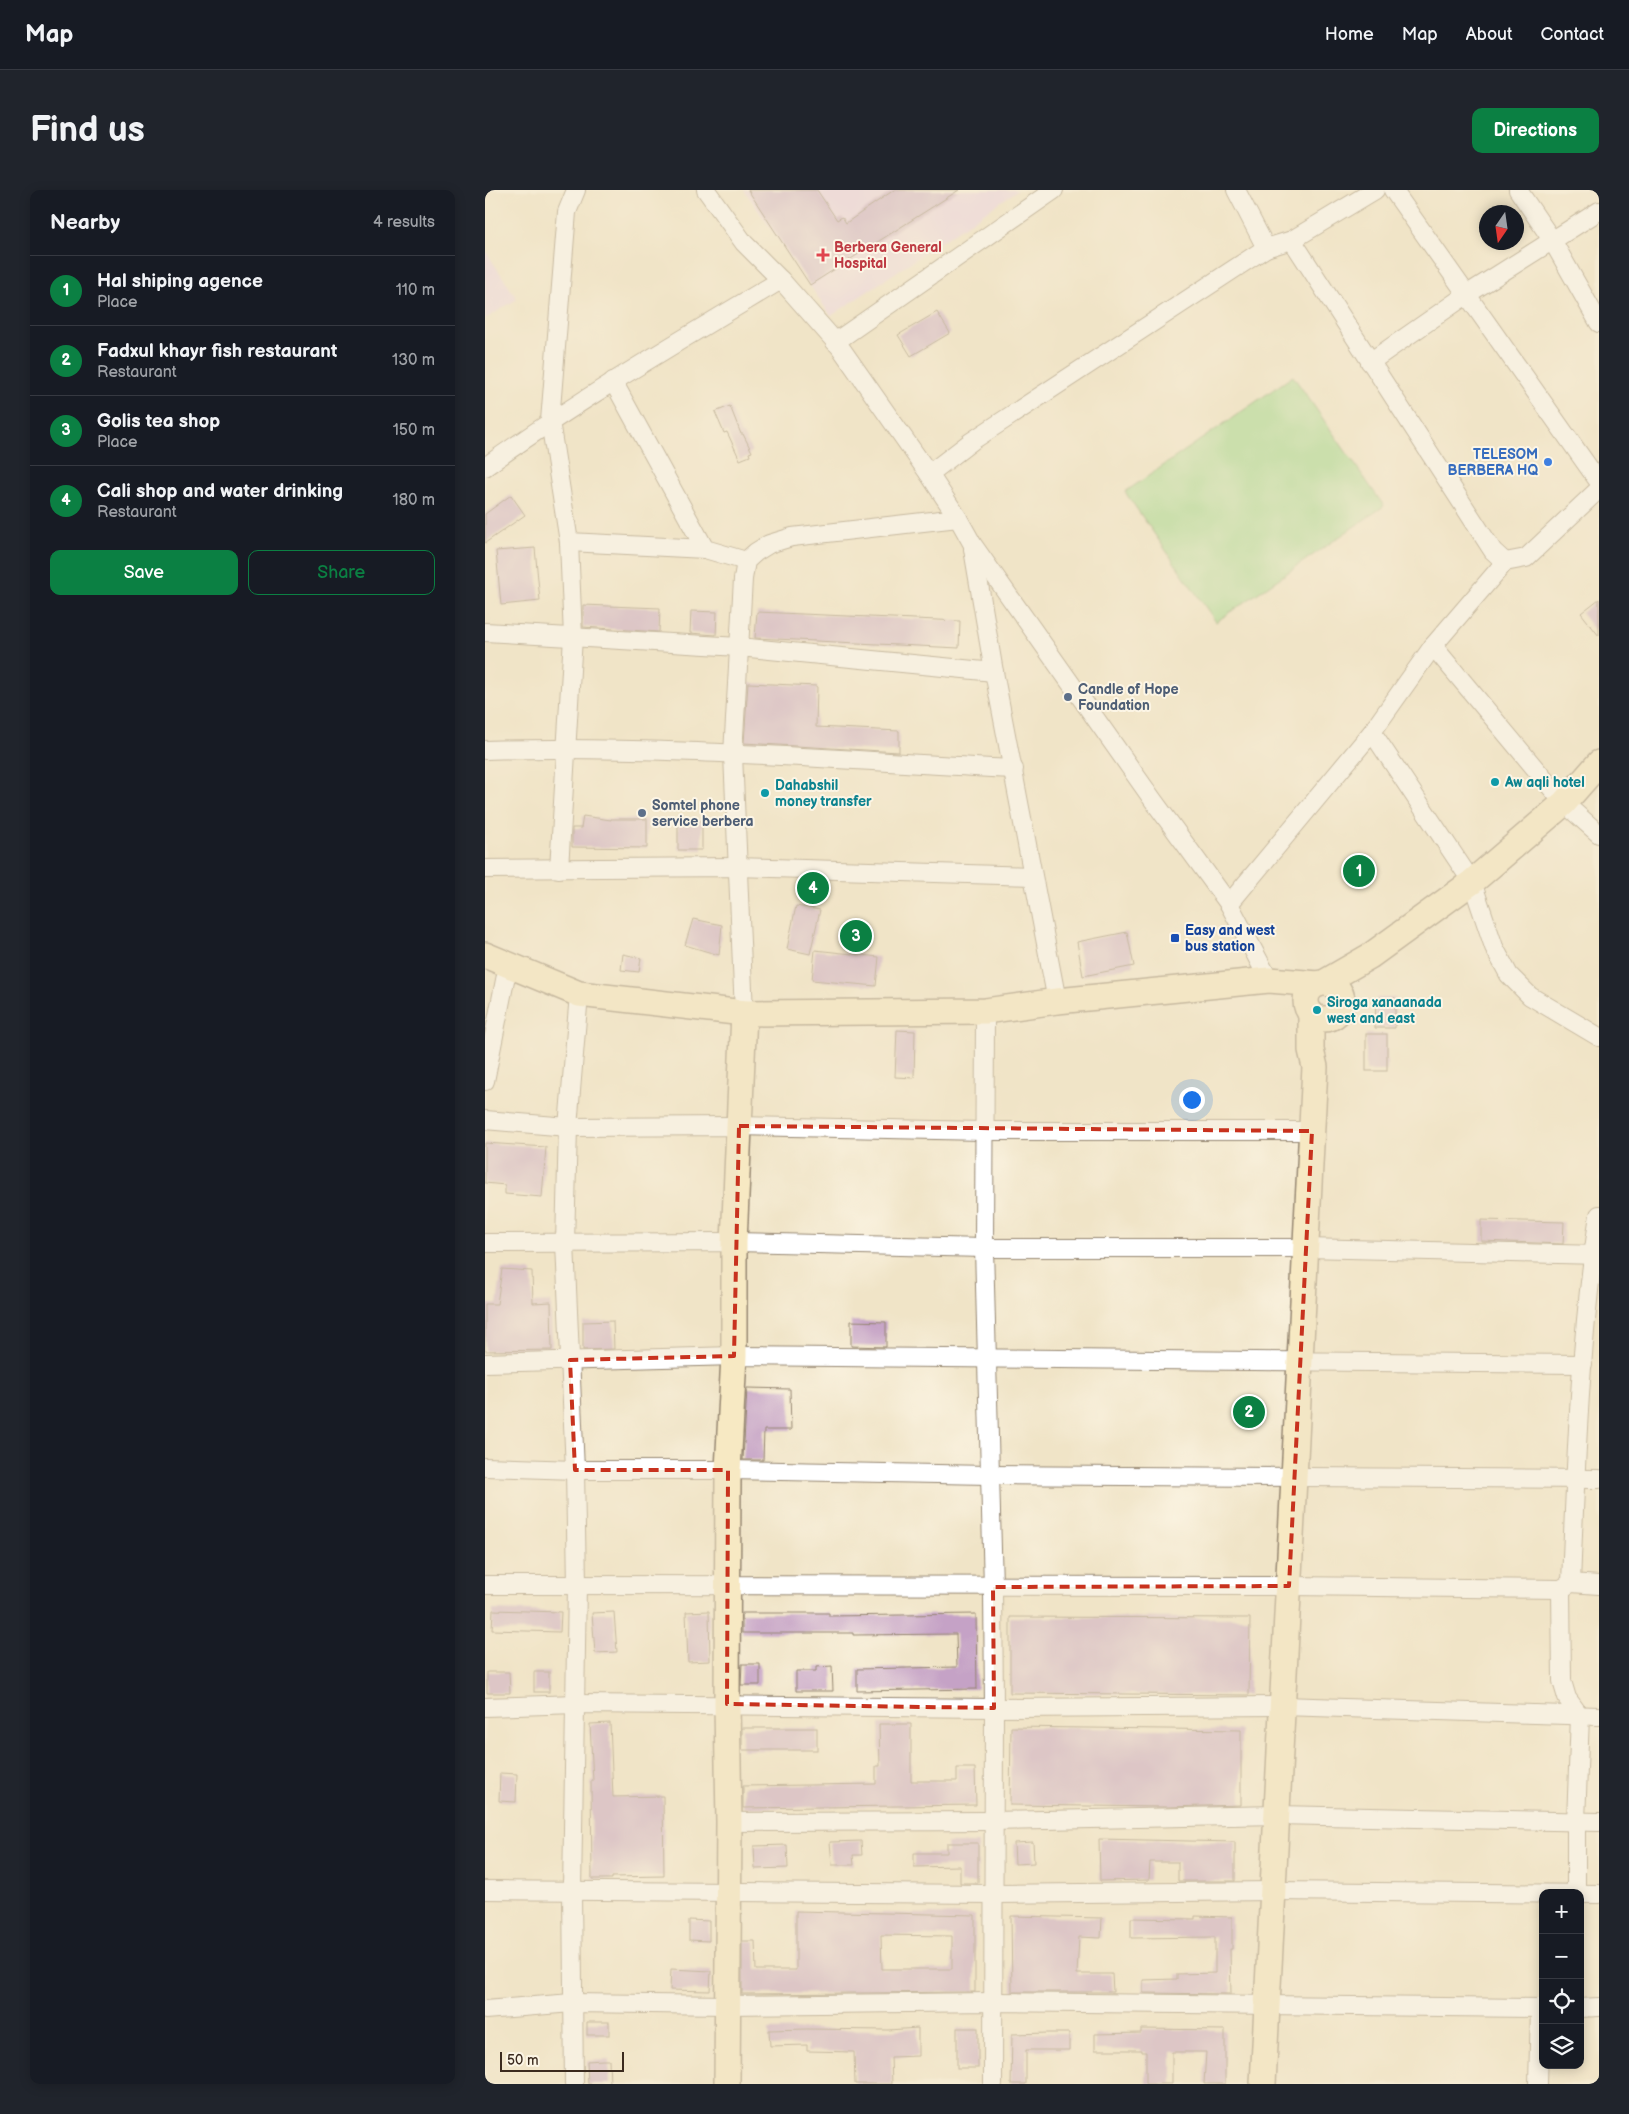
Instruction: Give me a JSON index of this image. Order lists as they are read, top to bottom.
{
  "places": {
    "health": ["Berbera General Hospital"],
    "other": [
      "TELESOM BERBERA HQ",
      "Candle of Hope Foundation",
      "Aw aqli hotel",
      "Dahabshil money transfer",
      "Somtel phone service berbera",
      "Siroga xanaanada west and east"
    ],
    "transit": ["Easy and west bus station"]
  },
  "scale_bar": "50 m",
  "north": "bottom",
  "page": {
    "header": "Map",
    "nav": [
      "Home",
      "Map",
      "About",
      "Contact"
    ],
    "buttons": [
      "Directions",
      ["Save", "Share"]
    ],
    "title": "Find us",
    "heading": ["Nearby", "4 results"],
    "list": [
      {
        "mark": "1",
        "name": "Hal shiping agence",
        "note": "Place",
        "value": "110 m"
      },
      {
        "mark": "2",
        "name": "Fadxul khayr fish restaurant",
        "note": "Restaurant",
        "value": "130 m"
      },
      {
        "mark": "3",
        "name": "Golis tea shop",
        "note": "Place",
        "value": "150 m"
      },
      {
        "mark": "4",
        "name": "Cali shop and water drinking",
        "note": "Restaurant",
        "value": "180 m"
      }
    ],
    "pins": [
      "1",
      "4",
      "3",
      "2"
    ],
    "map_buttons": ["+", "−"],
    "scale": "50 m"
  }
}
